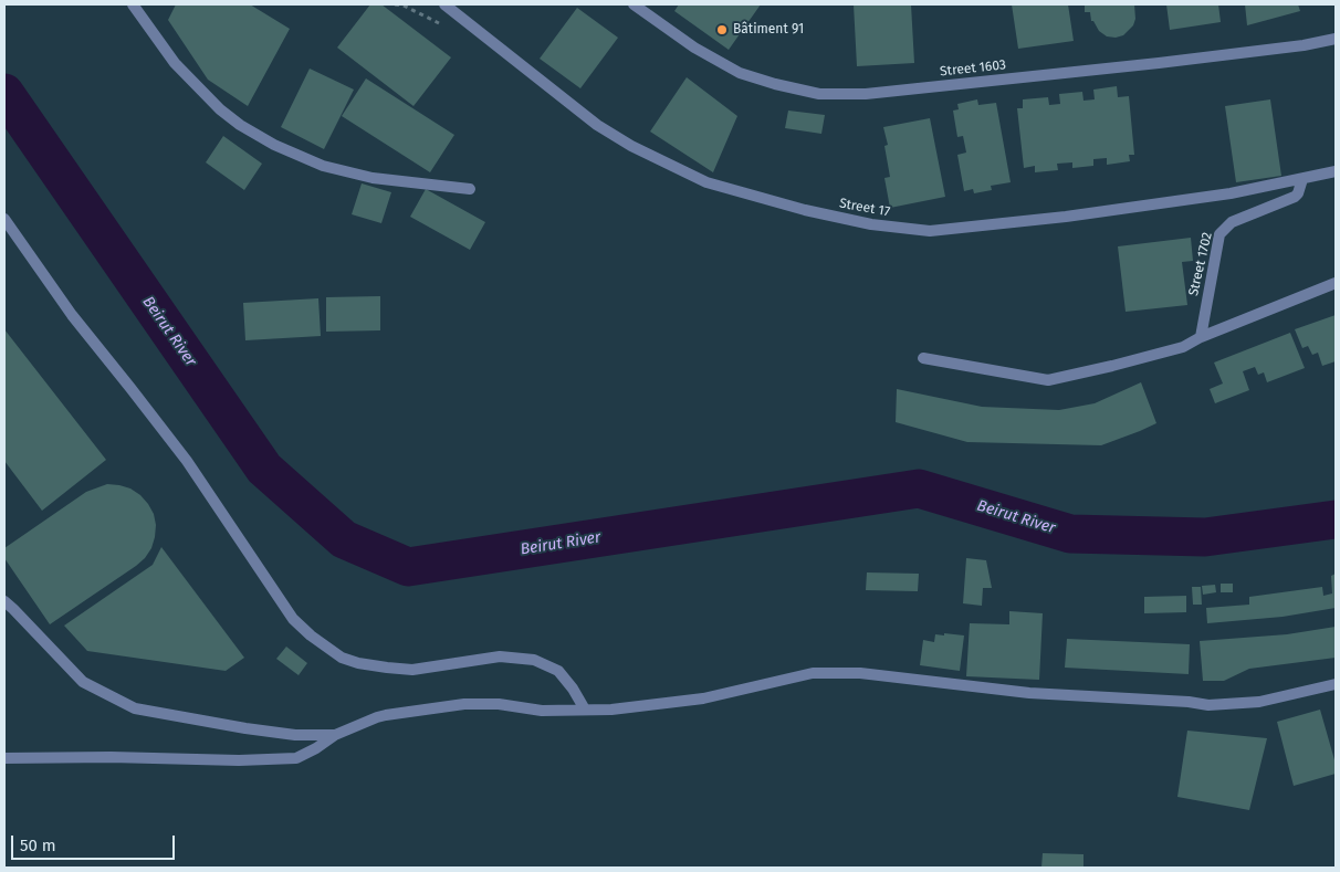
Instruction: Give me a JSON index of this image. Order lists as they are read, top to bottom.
{
  "streets": {
    "street": ["Street 1603", "Street 17", "Street 1702"]
  },
  "crossings": [
    ["Street 17", "Street 1702"]
  ],
  "water": ["Beirut River"],
  "places": ["Bâtiment 91"],
  "scale_bar": "50 m"
}
